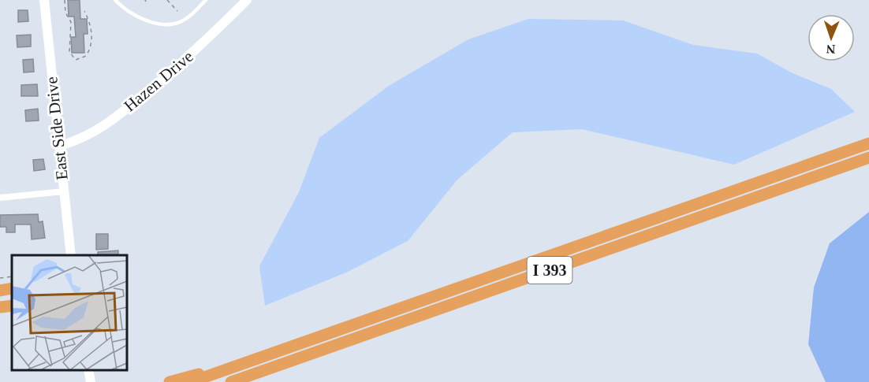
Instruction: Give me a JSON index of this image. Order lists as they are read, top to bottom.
{
  "streets": {
    "highway": ["I 393"],
    "main road": ["Hazen Drive", "East Side Drive"]
  },
  "crossings": [
    ["Hazen Drive", "East Side Drive"]
  ],
  "north": "bottom"
}
